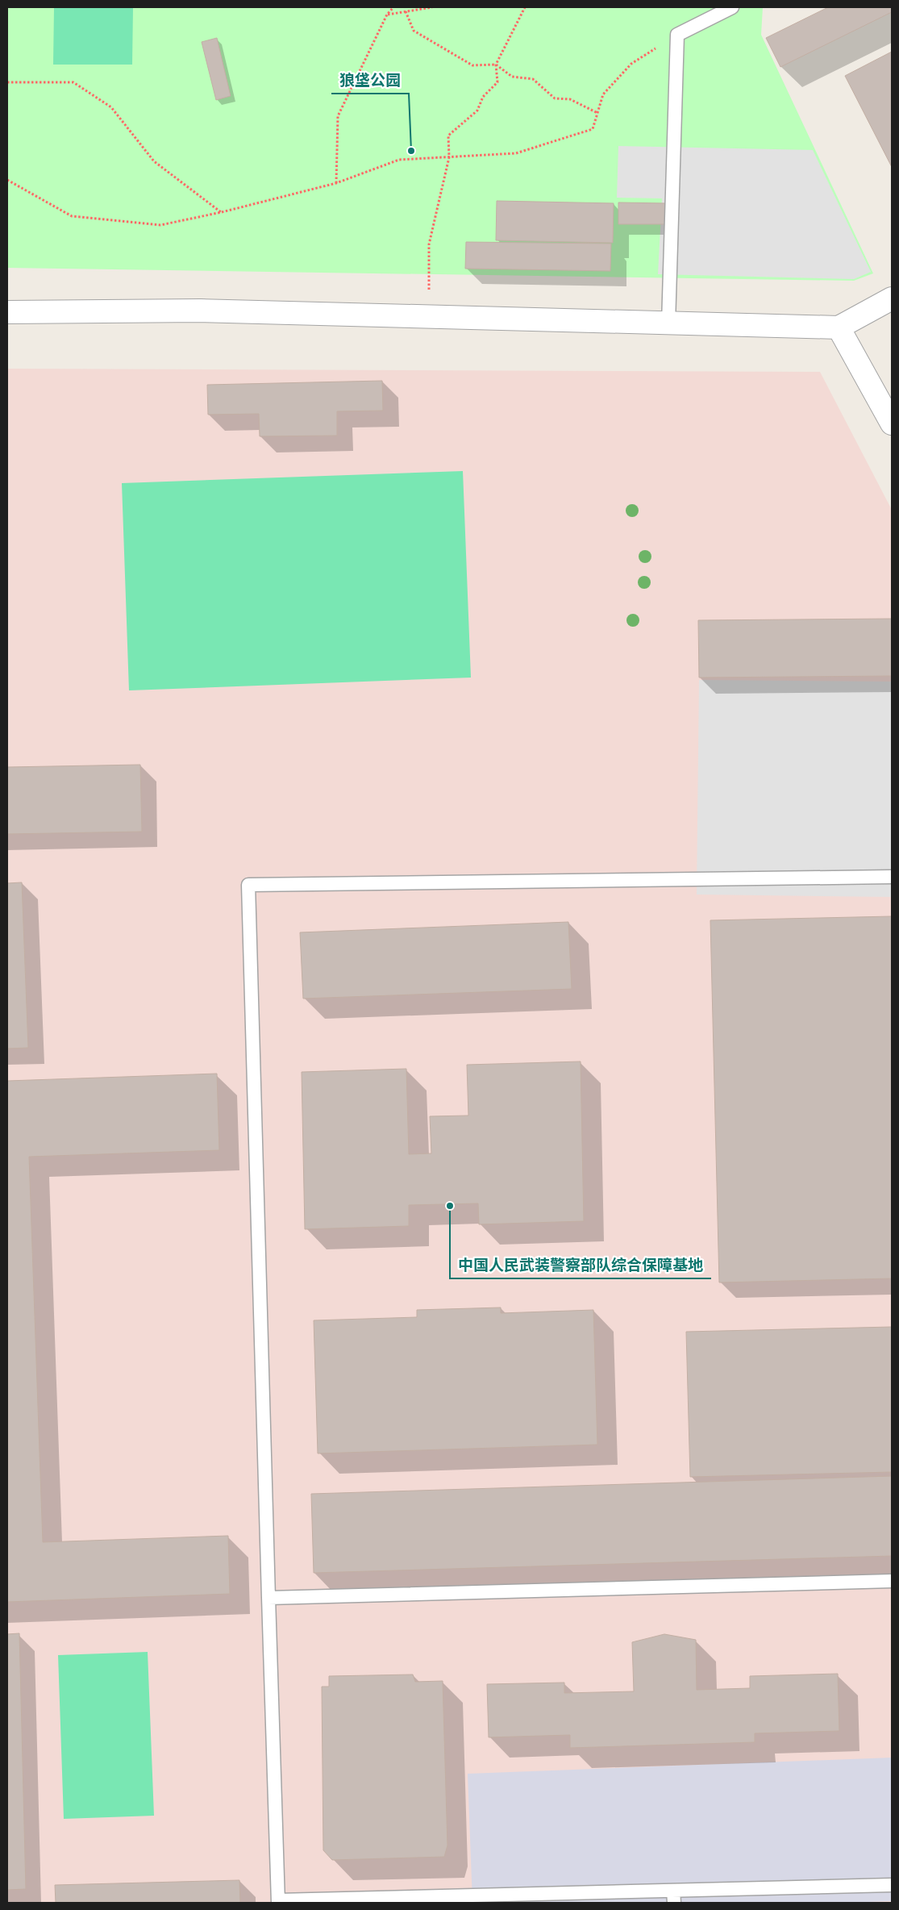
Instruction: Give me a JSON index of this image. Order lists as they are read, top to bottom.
{
  "places": ["狼垡公园", "中国人民武装警察部队综合保障基地"]
}
